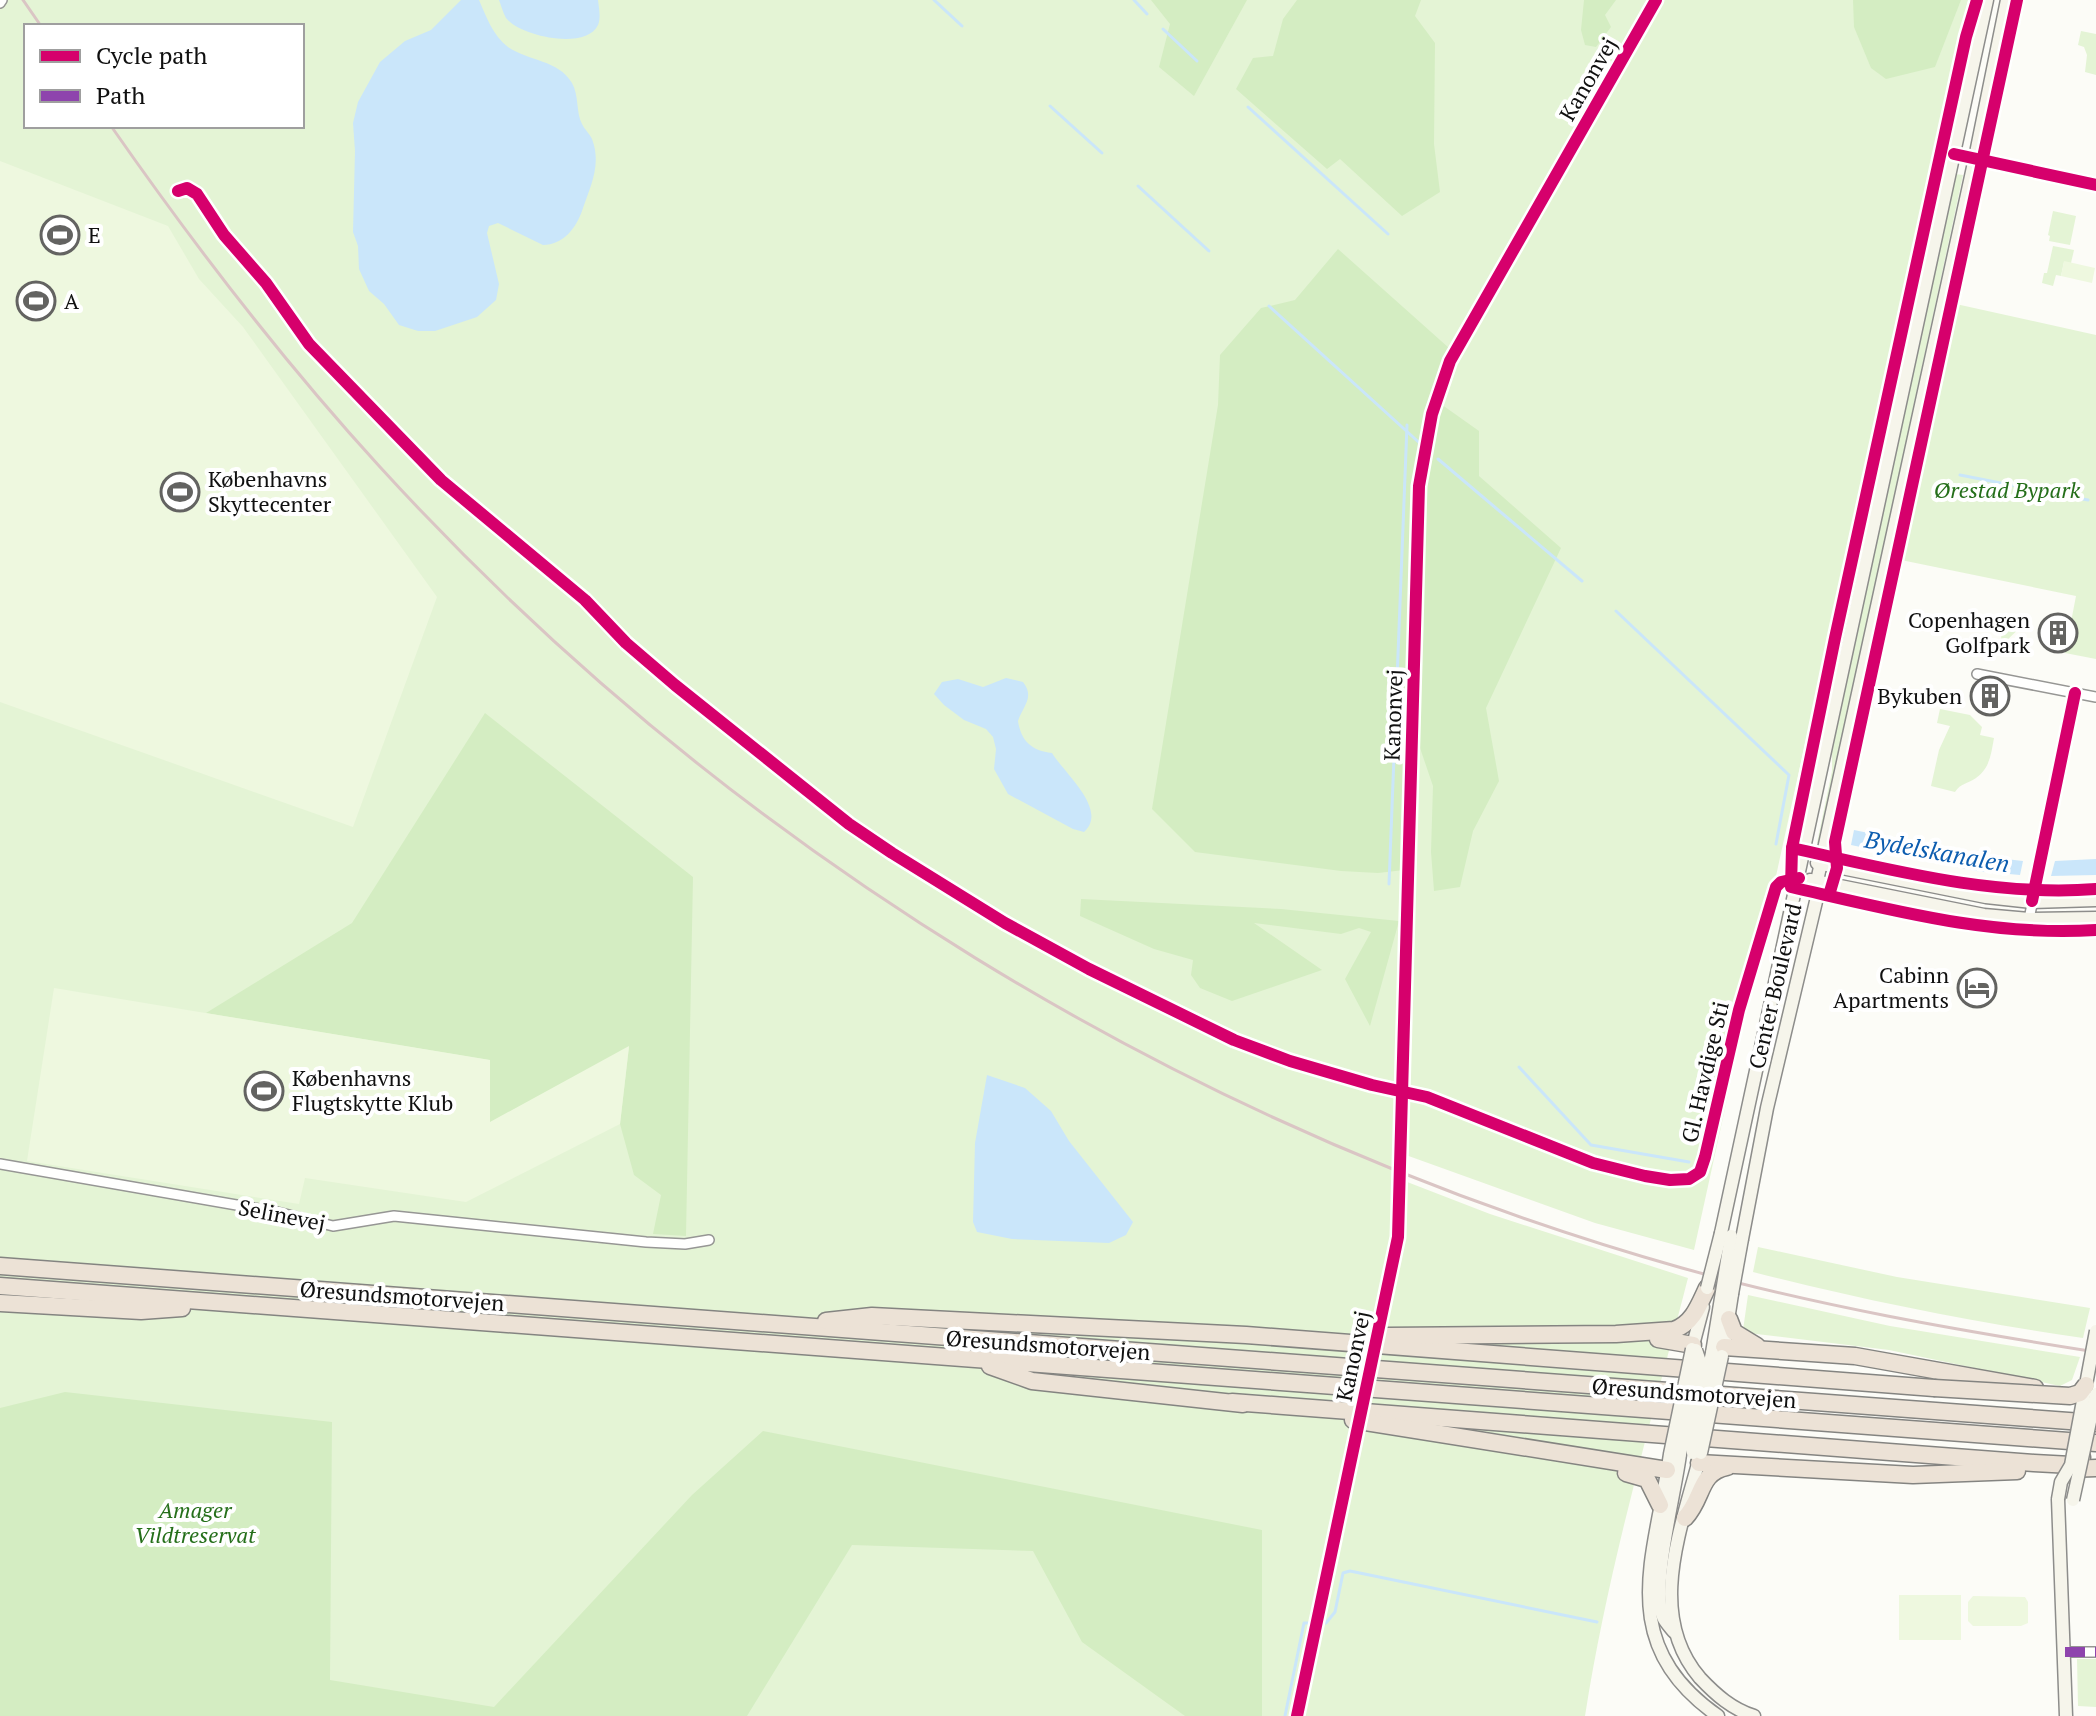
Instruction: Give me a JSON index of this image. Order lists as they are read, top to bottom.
{
  "streets": {
    "highway": ["Øresundsmotorvejen"],
    "street": ["Center Boulevard", "Selinevej"],
    "cycle path": ["Kanonvej", "Gl. Havdige Sti"]
  },
  "water": ["Bydelskanalen"],
  "parks": ["Ørestad Bypark", "Amager Vildtreservat"],
  "places": {
    "sports": [
      "E",
      "A",
      "Københavns Skyttecenter",
      "Københavns Flugtskytte Klub"
    ],
    "building": ["Copenhagen Golfpark", "Bykuben"],
    "hotel": ["Cabinn Apartments"]
  },
  "legend": ["Cycle path", "Path"]
}
